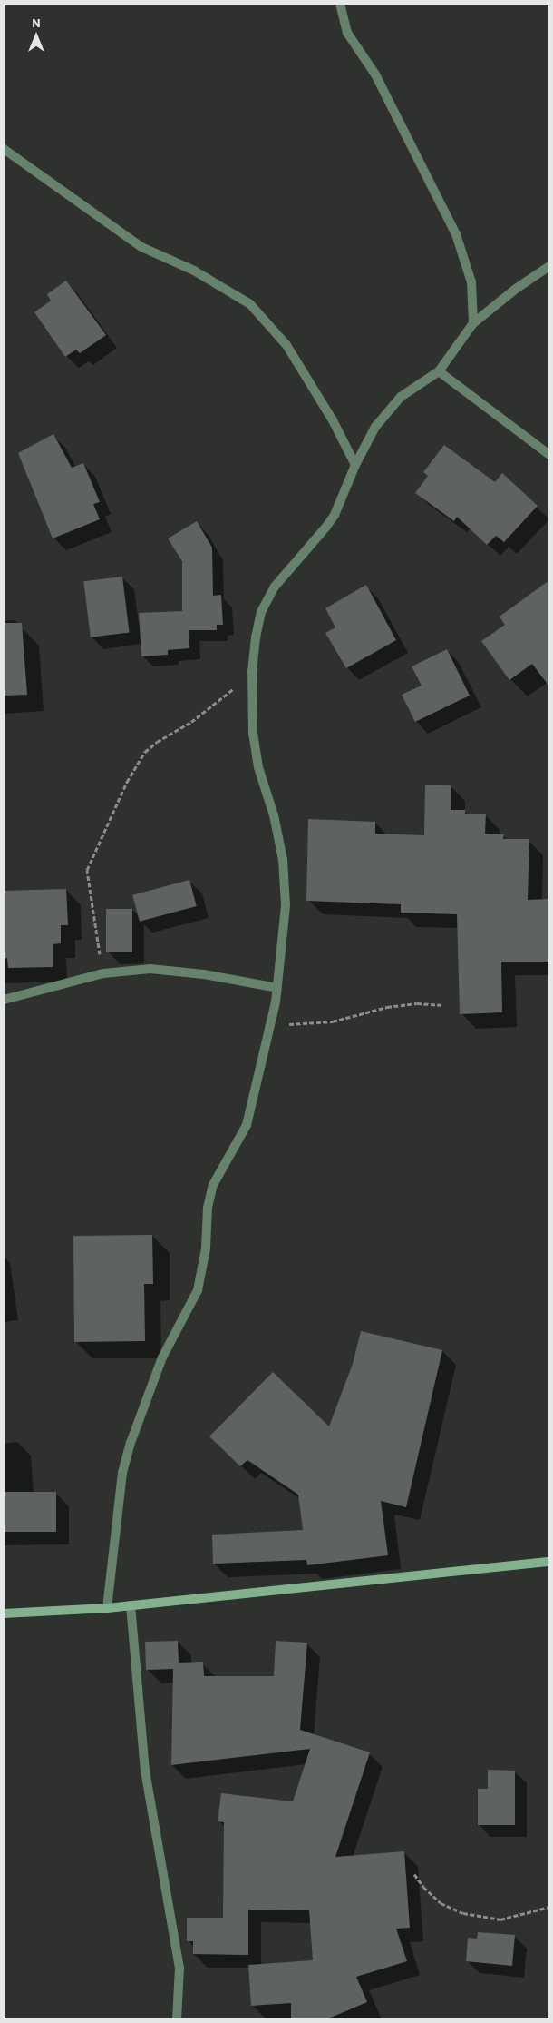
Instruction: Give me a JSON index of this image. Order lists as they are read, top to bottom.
{
  "north": "top"
}
